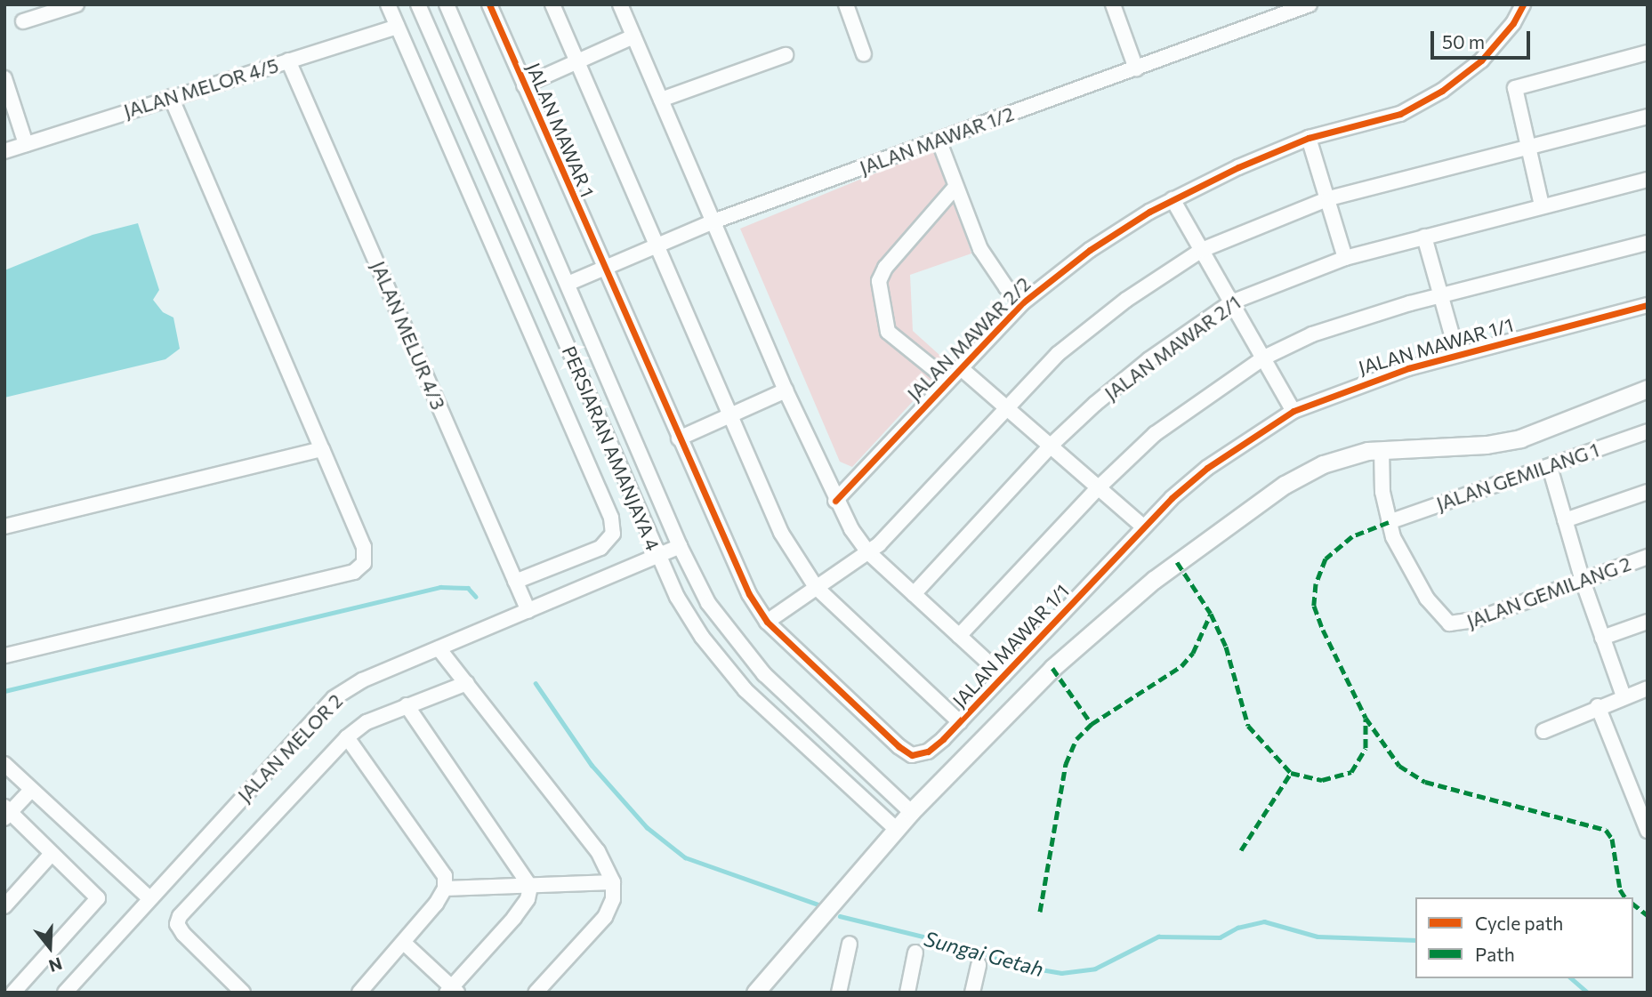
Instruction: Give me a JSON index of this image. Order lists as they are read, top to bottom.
{
  "streets": {
    "street": [
      "JALAN MELOR 4/5",
      "JALAN MAWAR 1",
      "JALAN MAWAR 1/2",
      "JALAN MELUR 4/3",
      "JALAN MAWAR 2/2",
      "JALAN MAWAR 1/1",
      "JALAN MAWAR 2/1",
      "PERSIARAN AMANJAYA 4",
      "JALAN GEMILANG 1",
      "JALAN GEMILANG 2",
      "JALAN MELOR 2"
    ]
  },
  "crossings": [
    ["JALAN MELOR 4/5", "JALAN MELUR 4/3"],
    ["JALAN MAWAR 1", "JALAN MAWAR 1/2"],
    ["JALAN MAWAR 1", "JALAN MAWAR 1/1"],
    ["JALAN MAWAR 1/2", "JALAN MAWAR 1/1"],
    ["JALAN MAWAR 1/2", "PERSIARAN AMANJAYA 4"],
    ["JALAN MELUR 4/3", "JALAN MELOR 2"],
    ["PERSIARAN AMANJAYA 4", "JALAN MELOR 2"],
    ["JALAN GEMILANG 1", "JALAN GEMILANG 2"]
  ],
  "water": ["Sungai Getah"],
  "legend": ["Cycle path", "Path"],
  "scale_bar": "50 m",
  "north": "bottom"
}
